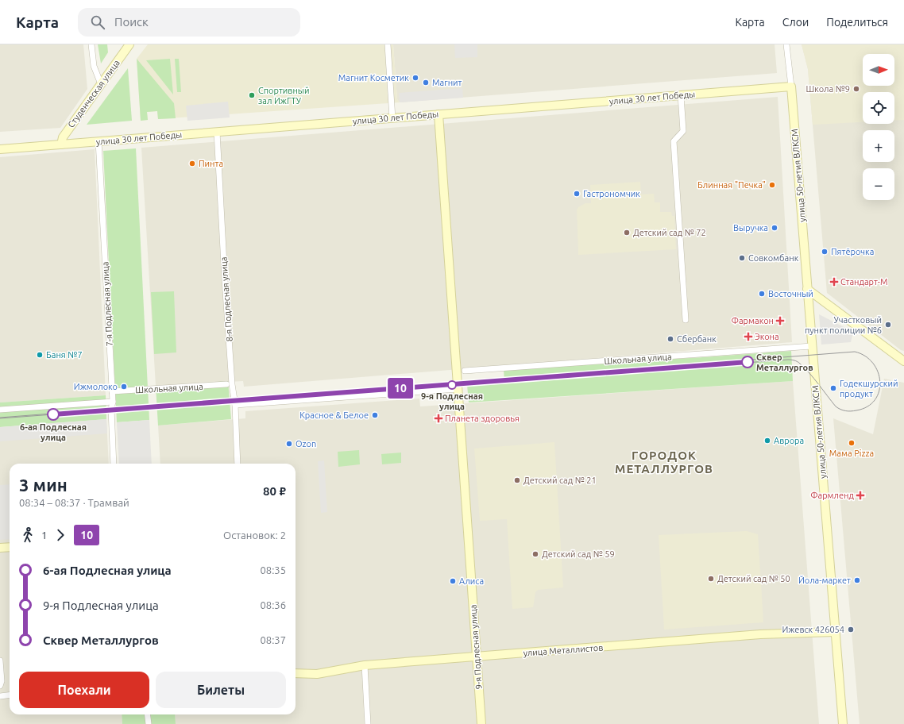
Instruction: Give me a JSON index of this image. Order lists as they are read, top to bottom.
{
  "streets": {
    "main road": [
      "Студенческая улица",
      "улица 30 лет Победы",
      "улица 50-летия ВЛКСМ",
      "9-я Подлесная улица",
      "улица Металлистов"
    ],
    "street": ["8-я Подлесная улица", "7-я Подлесная улица", "Школьная улица"]
  },
  "crossings": [
    ["Студенческая улица", "улица 30 лет Победы"],
    ["улица 30 лет Победы", "улица 50-летия ВЛКСМ"],
    ["улица 30 лет Победы", "8-я Подлесная улица"],
    ["улица 30 лет Победы", "7-я Подлесная улица"],
    ["улица 30 лет Победы", "9-я Подлесная улица"],
    ["улица 50-летия ВЛКСМ", "Школьная улица"],
    ["улица 50-летия ВЛКСМ", "улица Металлистов"],
    ["7-я Подлесная улица", "Школьная улица"],
    ["9-я Подлесная улица", "улица Металлистов"]
  ],
  "districts": ["ГОРОДОК МЕТАЛЛУРГОВ"],
  "places": {
    "other": [
      "Магнит Косметик",
      "Магнит",
      "Школа №9",
      "Спортивный зал ИжГТУ",
      "Пинта",
      "Блинная \"Печка\"",
      "Гастрономчик",
      "Выручка",
      "Детский сад № 72",
      "Пятёрочка",
      "Совкомбанк",
      "Восточный",
      "Участковый пункт полиции №6",
      "Сбербанк",
      "Баня №7",
      "Сквер Металлургов",
      "9-я Подлесная улица",
      "Ижмолоко",
      "Годекшурский продукт",
      "6-ая Подлесная улица",
      "Красное & Белое",
      "Аврора",
      "Мама Pizza",
      "Ozon",
      "Детский сад № 21",
      "Детский сад № 59",
      "Детский сад № 50",
      "Йола-маркет",
      "Алиса",
      "Ижевск 426054"
    ],
    "health": [
      "Стандарт-М",
      "Фармакон",
      "Экона",
      "Планета здоровья",
      "Фармленд"
    ]
  },
  "lines": ["tram line 10"],
  "north": "right",
  "page": {
    "header": "Карта",
    "search": "Поиск",
    "nav": ["Карта", "Слои", "Поделиться"],
    "on_map": "10",
    "map_buttons": ["+", "−"],
    "heading": ["3 мин", "08:34 – 08:37 · Трамвай", "80 ₽"],
    "legs": ["1", "10", "Остановок: 2"],
    "list": [
      {
        "name": "6-ая Подлесная улица",
        "value": "08:35"
      },
      {
        "name": "9-я Подлесная улица",
        "value": "08:36"
      },
      {
        "name": "Сквер Металлургов",
        "value": "08:37"
      }
    ],
    "buttons": ["Поехали", "Билеты"]
  }
}
